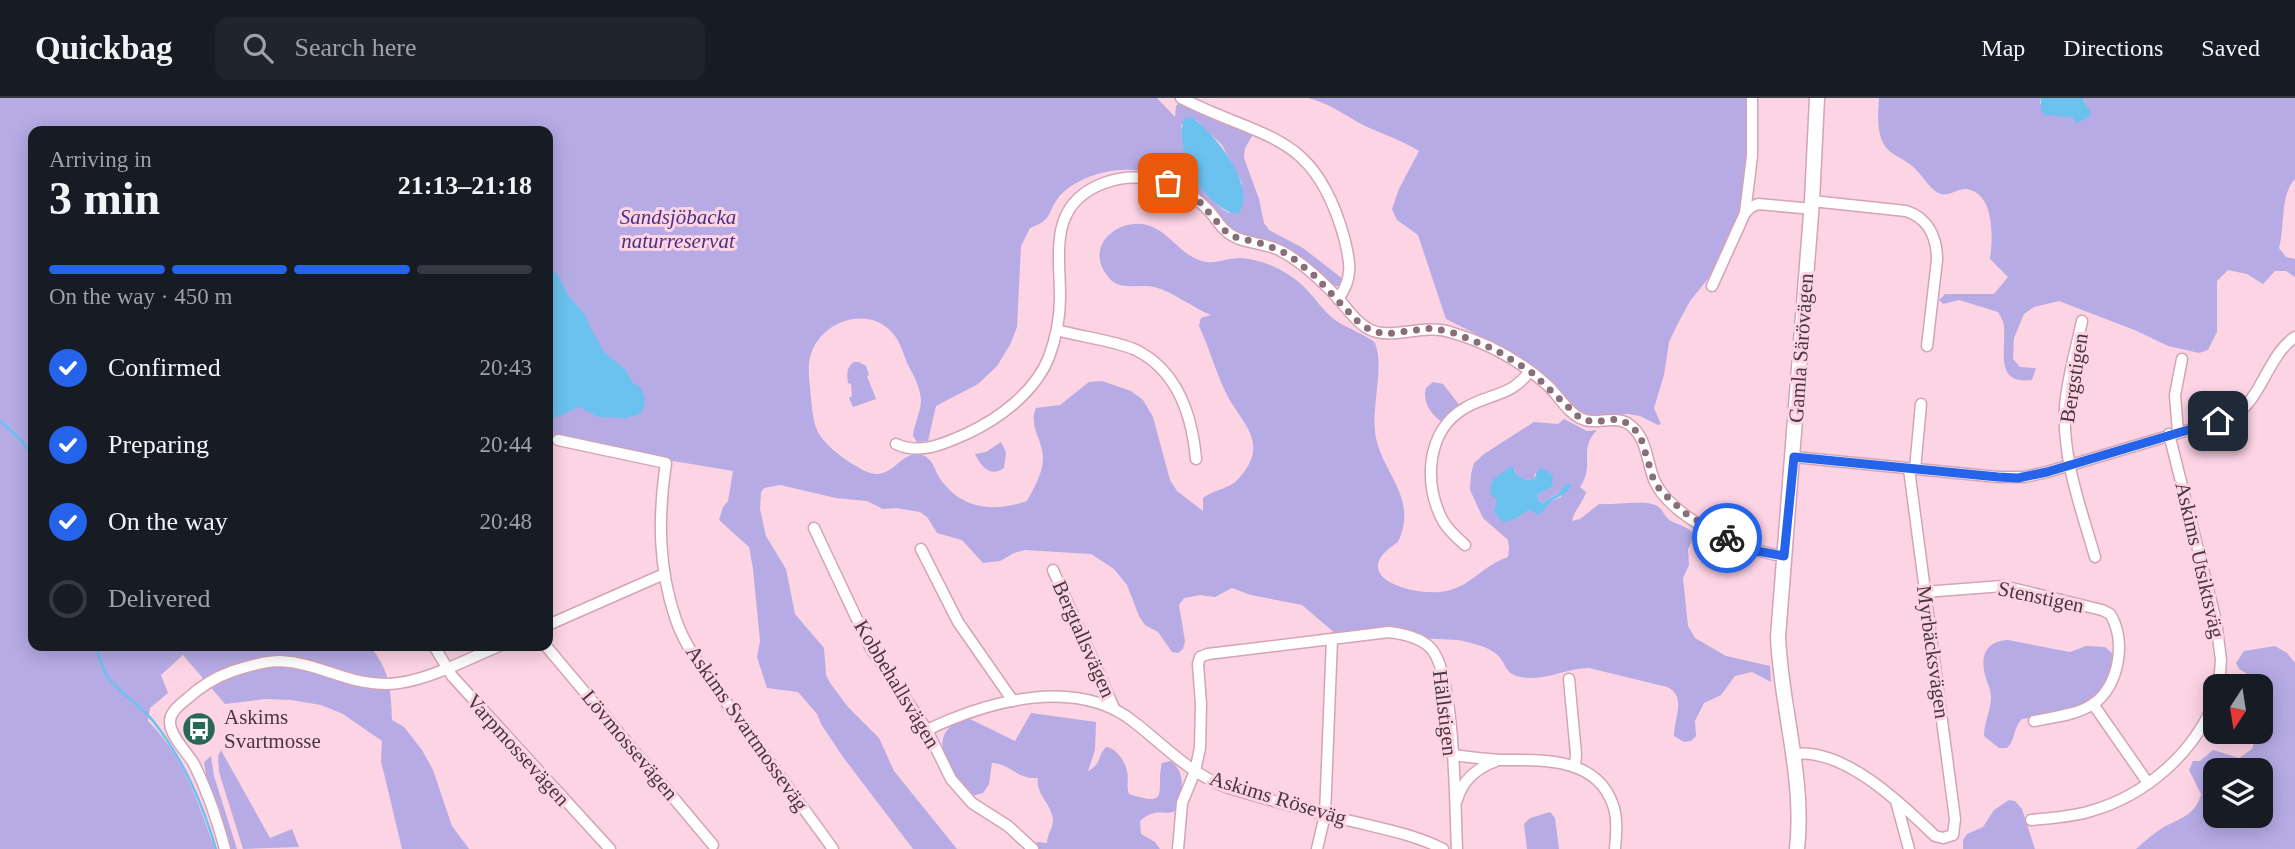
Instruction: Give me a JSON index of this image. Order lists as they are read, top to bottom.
{
  "streets": {
    "street": [
      "Gamla Särövägen",
      "Bergstigen",
      "Askims Utsiktsväg",
      "Stenstigen",
      "Bergtallsvägen",
      "Myrbäcksvägen",
      "Kobbehallsvägen",
      "Hällstigen",
      "Askims Svartmosseväg",
      "Lövmossevägen",
      "Varpmossevägen",
      "Askims Röseväg"
    ]
  },
  "crossings": [
    ["Stenstigen", "Myrbäcksvägen"],
    ["Bergtallsvägen", "Askims Röseväg"],
    ["Kobbehallsvägen", "Askims Röseväg"],
    ["Hällstigen", "Askims Röseväg"]
  ],
  "parks": ["Sandsjöbacka naturreservat"],
  "places": {
    "bus stop": ["Askims Svartmosse"]
  },
  "north": "bottom",
  "page": {
    "header": "Quickbag",
    "search": "Search here",
    "nav": ["Map", "Directions", "Saved"],
    "heading": ["3 min", "Arriving in", "21:13–21:18"],
    "bar": "On the way · 450 m",
    "list": [
      ["Confirmed", "20:43"],
      ["Preparing", "20:44"],
      ["On the way", "20:48"],
      "Delivered"
    ]
  }
}
